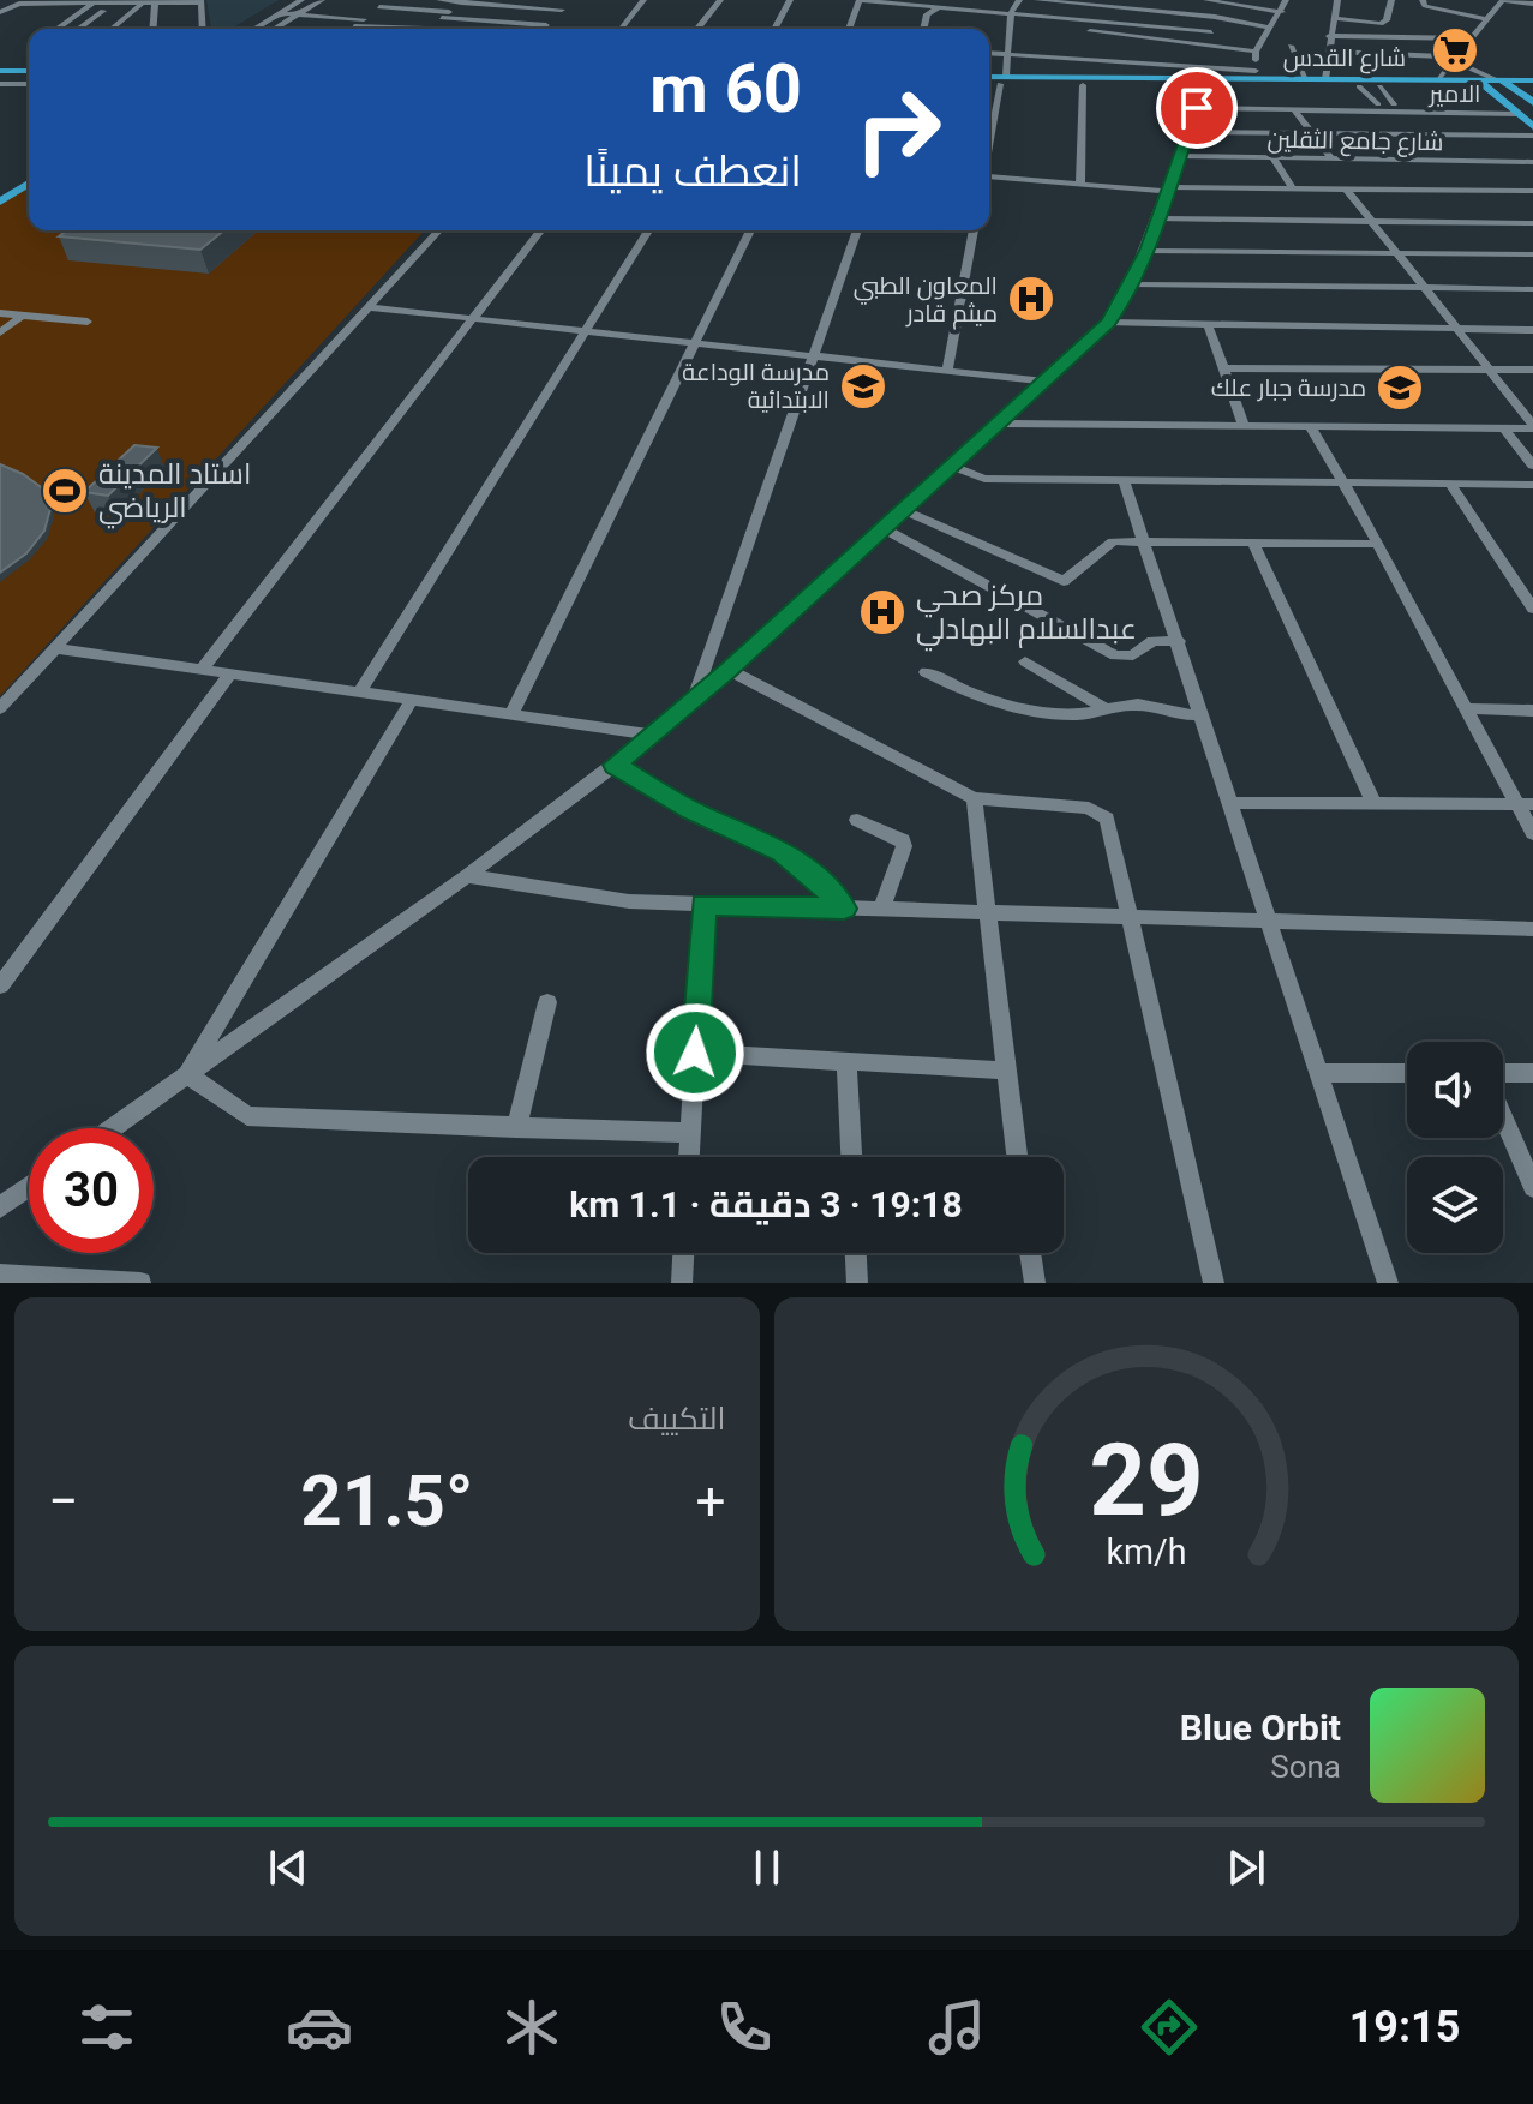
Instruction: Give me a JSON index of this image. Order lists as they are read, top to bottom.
{
  "streets": {
    "main road": ["شارع القدس"],
    "street": ["شارع جامع الثقلين"]
  },
  "places": {
    "supermarket": ["الامير"],
    "hospital": ["المعاون الطبي ميثم قادر", "مركز صحي عبدالسلام البهادلي"],
    "school or university": ["مدرسة الوداعة الابتدائية", "مدرسة جبار علك"],
    "sports": ["استاد المدينة الرياضي"]
  },
  "page": {
    "turn": ["60 m", "انعطف يمينًا"],
    "limit": "30",
    "trip": "19:18 · 3 دقيقة · 1.1 km",
    "tile": "التكييف",
    "heat": ["−", "21.5°", "+"],
    "song": ["Blue Orbit", "Sona"],
    "tabs": "19:15",
    "gauge": ["29", "km/h"]
  }
}
